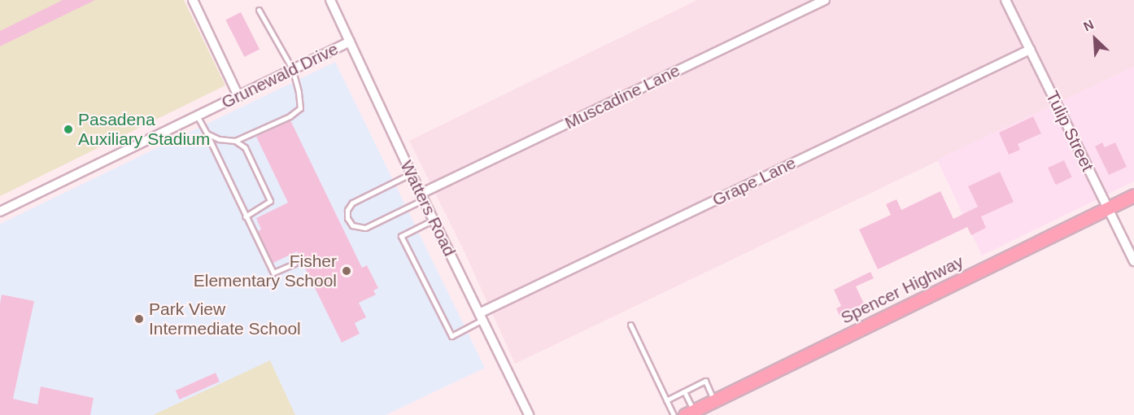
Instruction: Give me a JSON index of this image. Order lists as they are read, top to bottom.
{
  "streets": {
    "main road": ["Spencer Highway"],
    "street": [
      "Grunewald Drive",
      "Muscadine Lane",
      "Tulip Street",
      "Grape Lane",
      "Watters Road"
    ]
  },
  "crossings": [
    ["Grunewald Drive", "Watters Road"],
    ["Muscadine Lane", "Watters Road"],
    ["Tulip Street", "Grape Lane"],
    ["Tulip Street", "Spencer Highway"],
    ["Grape Lane", "Watters Road"]
  ],
  "places": ["Pasadena Auxiliary Stadium", "Fisher Elementary School", "Park View Intermediate School"],
  "north": "top left"
}
